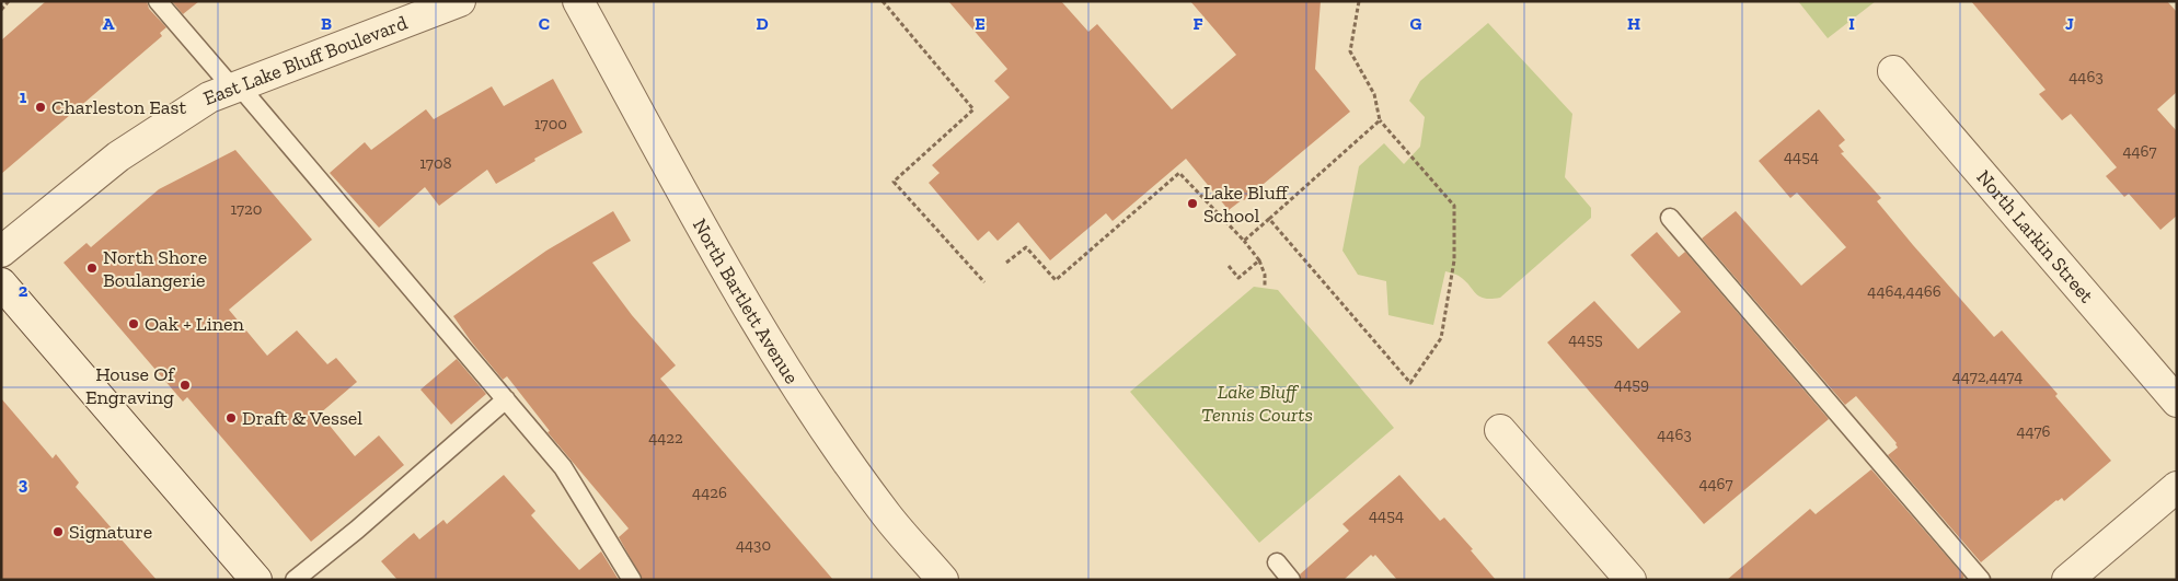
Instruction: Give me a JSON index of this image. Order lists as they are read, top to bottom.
{
  "streets": {
    "street": ["East Lake Bluff Boulevard", "North Larkin Street", "North Bartlett Avenue"]
  },
  "parks": ["Lake Bluff Tennis Courts"],
  "places": [
    "Charleston East",
    "Lake Bluff School",
    "North Shore Boulangerie",
    "Oak + Linen",
    "House Of Engraving",
    "Draft & Vessel",
    "Signature"
  ],
  "house_numbers": [
    "4463",
    "1700",
    "4467",
    "4454",
    "1708",
    "1720",
    "4464,4466",
    "4455",
    "4472,4474",
    "4459",
    "4476",
    "4463",
    "4422",
    "4467",
    "4426",
    "4454",
    "4430"
  ],
  "grid": {
    "columns": [
      "A",
      "B",
      "C",
      "D",
      "E",
      "F",
      "G",
      "H",
      "I",
      "J"
    ],
    "rows": ["1", "2", "3"]
  }
}
